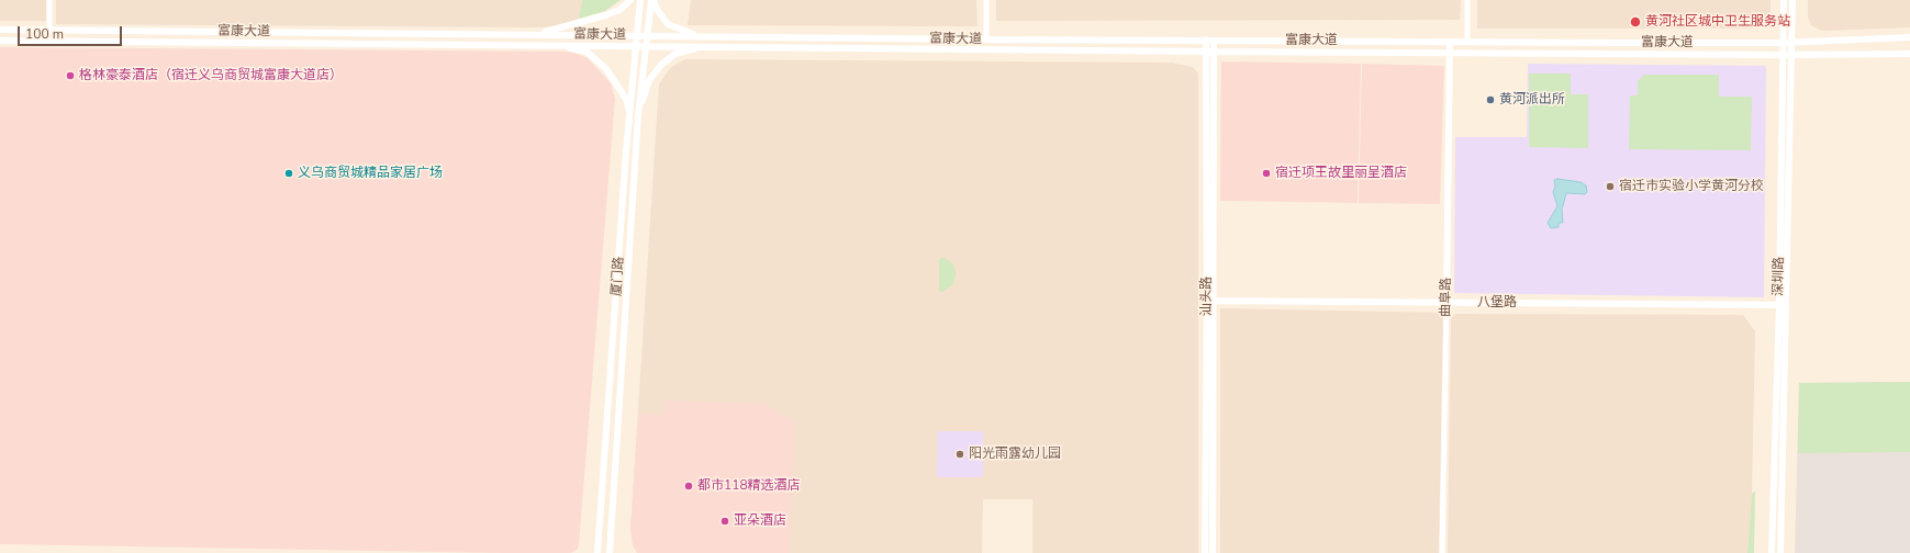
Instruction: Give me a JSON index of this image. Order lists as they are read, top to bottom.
{
  "streets": {
    "street": [
      "富康大道",
      "厦门路",
      "深圳路",
      "汕头路",
      "曲阜路",
      "八堡路"
    ]
  },
  "crossings": [
    ["富康大道", "厦门路"],
    ["富康大道", "深圳路"],
    ["富康大道", "汕头路"],
    ["富康大道", "曲阜路"],
    ["深圳路", "八堡路"],
    ["汕头路", "八堡路"],
    ["曲阜路", "八堡路"]
  ],
  "places": [
    "黄河社区城中卫生服务站",
    "格林豪泰酒店（宿迁义乌商贸城富康大道店）",
    "黄河派出所",
    "义乌商贸城精品家居广场",
    "宿迁项王故里丽呈酒店",
    "宿迁市实验小学黄河分校",
    "阳光雨露幼儿园",
    "都市118精选酒店",
    "亚朵酒店"
  ],
  "scale_bar": "100 m"
}
